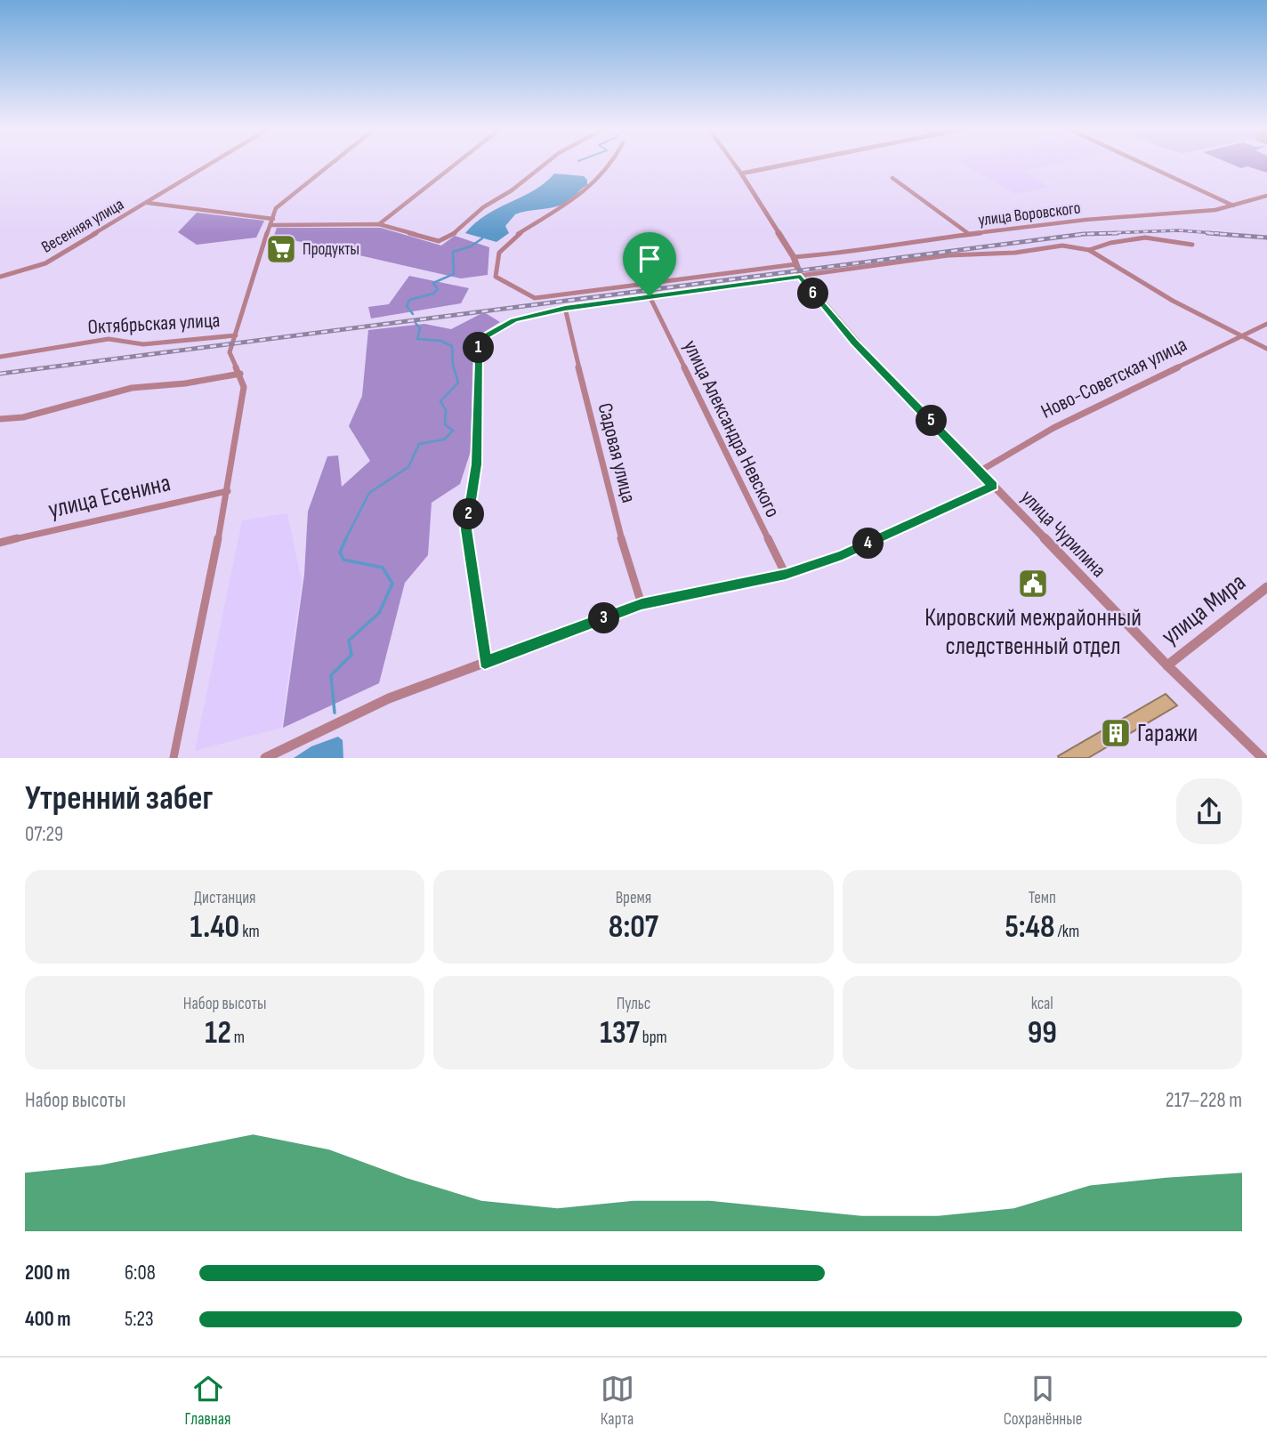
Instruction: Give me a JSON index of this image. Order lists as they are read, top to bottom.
{
  "streets": {
    "street": [
      "улица Воровского",
      "Весенняя улица",
      "Октябрьская улица",
      "Ново-Советская улица",
      "улица Александра Невского",
      "Садовая улица",
      "улица Есенина",
      "улица Чурилина",
      "улица Мира"
    ]
  },
  "crossings": [
    ["улица Воровского", "улица Александра Невского"],
    ["улица Воровского", "Садовая улица"],
    ["улица Воровского", "улица Чурилина"],
    ["Октябрьская улица", "улица Есенина"],
    ["Ново-Советская улица", "улица Чурилина"],
    ["улица Чурилина", "улица Мира"]
  ],
  "places": {
    "supermarket": ["Продукты"],
    "public building": ["Кировский межрайонный следственный отдел"],
    "building": ["Гаражи"]
  },
  "page": {
    "pins": [
      "6",
      "1",
      "5",
      "2",
      "4",
      "3"
    ],
    "heading": ["Утренний забег", "07:29"],
    "stats": [
      ["Дистанция", "1.40 km"],
      ["Время", "8:07"],
      ["Темп", "5:48 /km"],
      ["Набор высоты", "12 m"],
      ["Пульс", "137 bpm"],
      ["kcal", "99"]
    ],
    "chart": ["Набор высоты", "217–228 m"],
    "list": [
      {
        "name": "200 m",
        "note": "6:08"
      },
      {
        "name": "400 m",
        "note": "5:23"
      }
    ],
    "tabs": ["Главная", "Карта", "Сохранённые"]
  }
}
